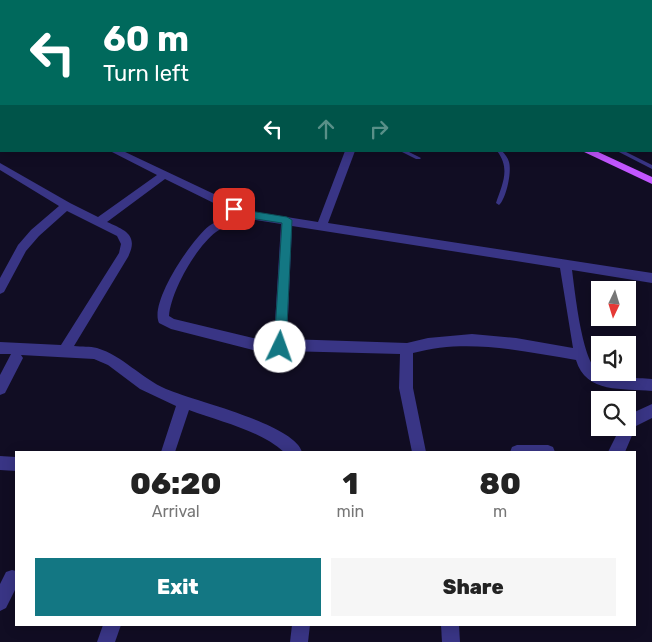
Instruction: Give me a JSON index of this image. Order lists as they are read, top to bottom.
{
  "north": "bottom",
  "page": {
    "turn": ["60 m", "Turn left"],
    "eta": [
      "06:20",
      "Arrival",
      "1",
      "min",
      "80",
      "m"
    ],
    "buttons": ["Exit", "Share"]
  }
}
